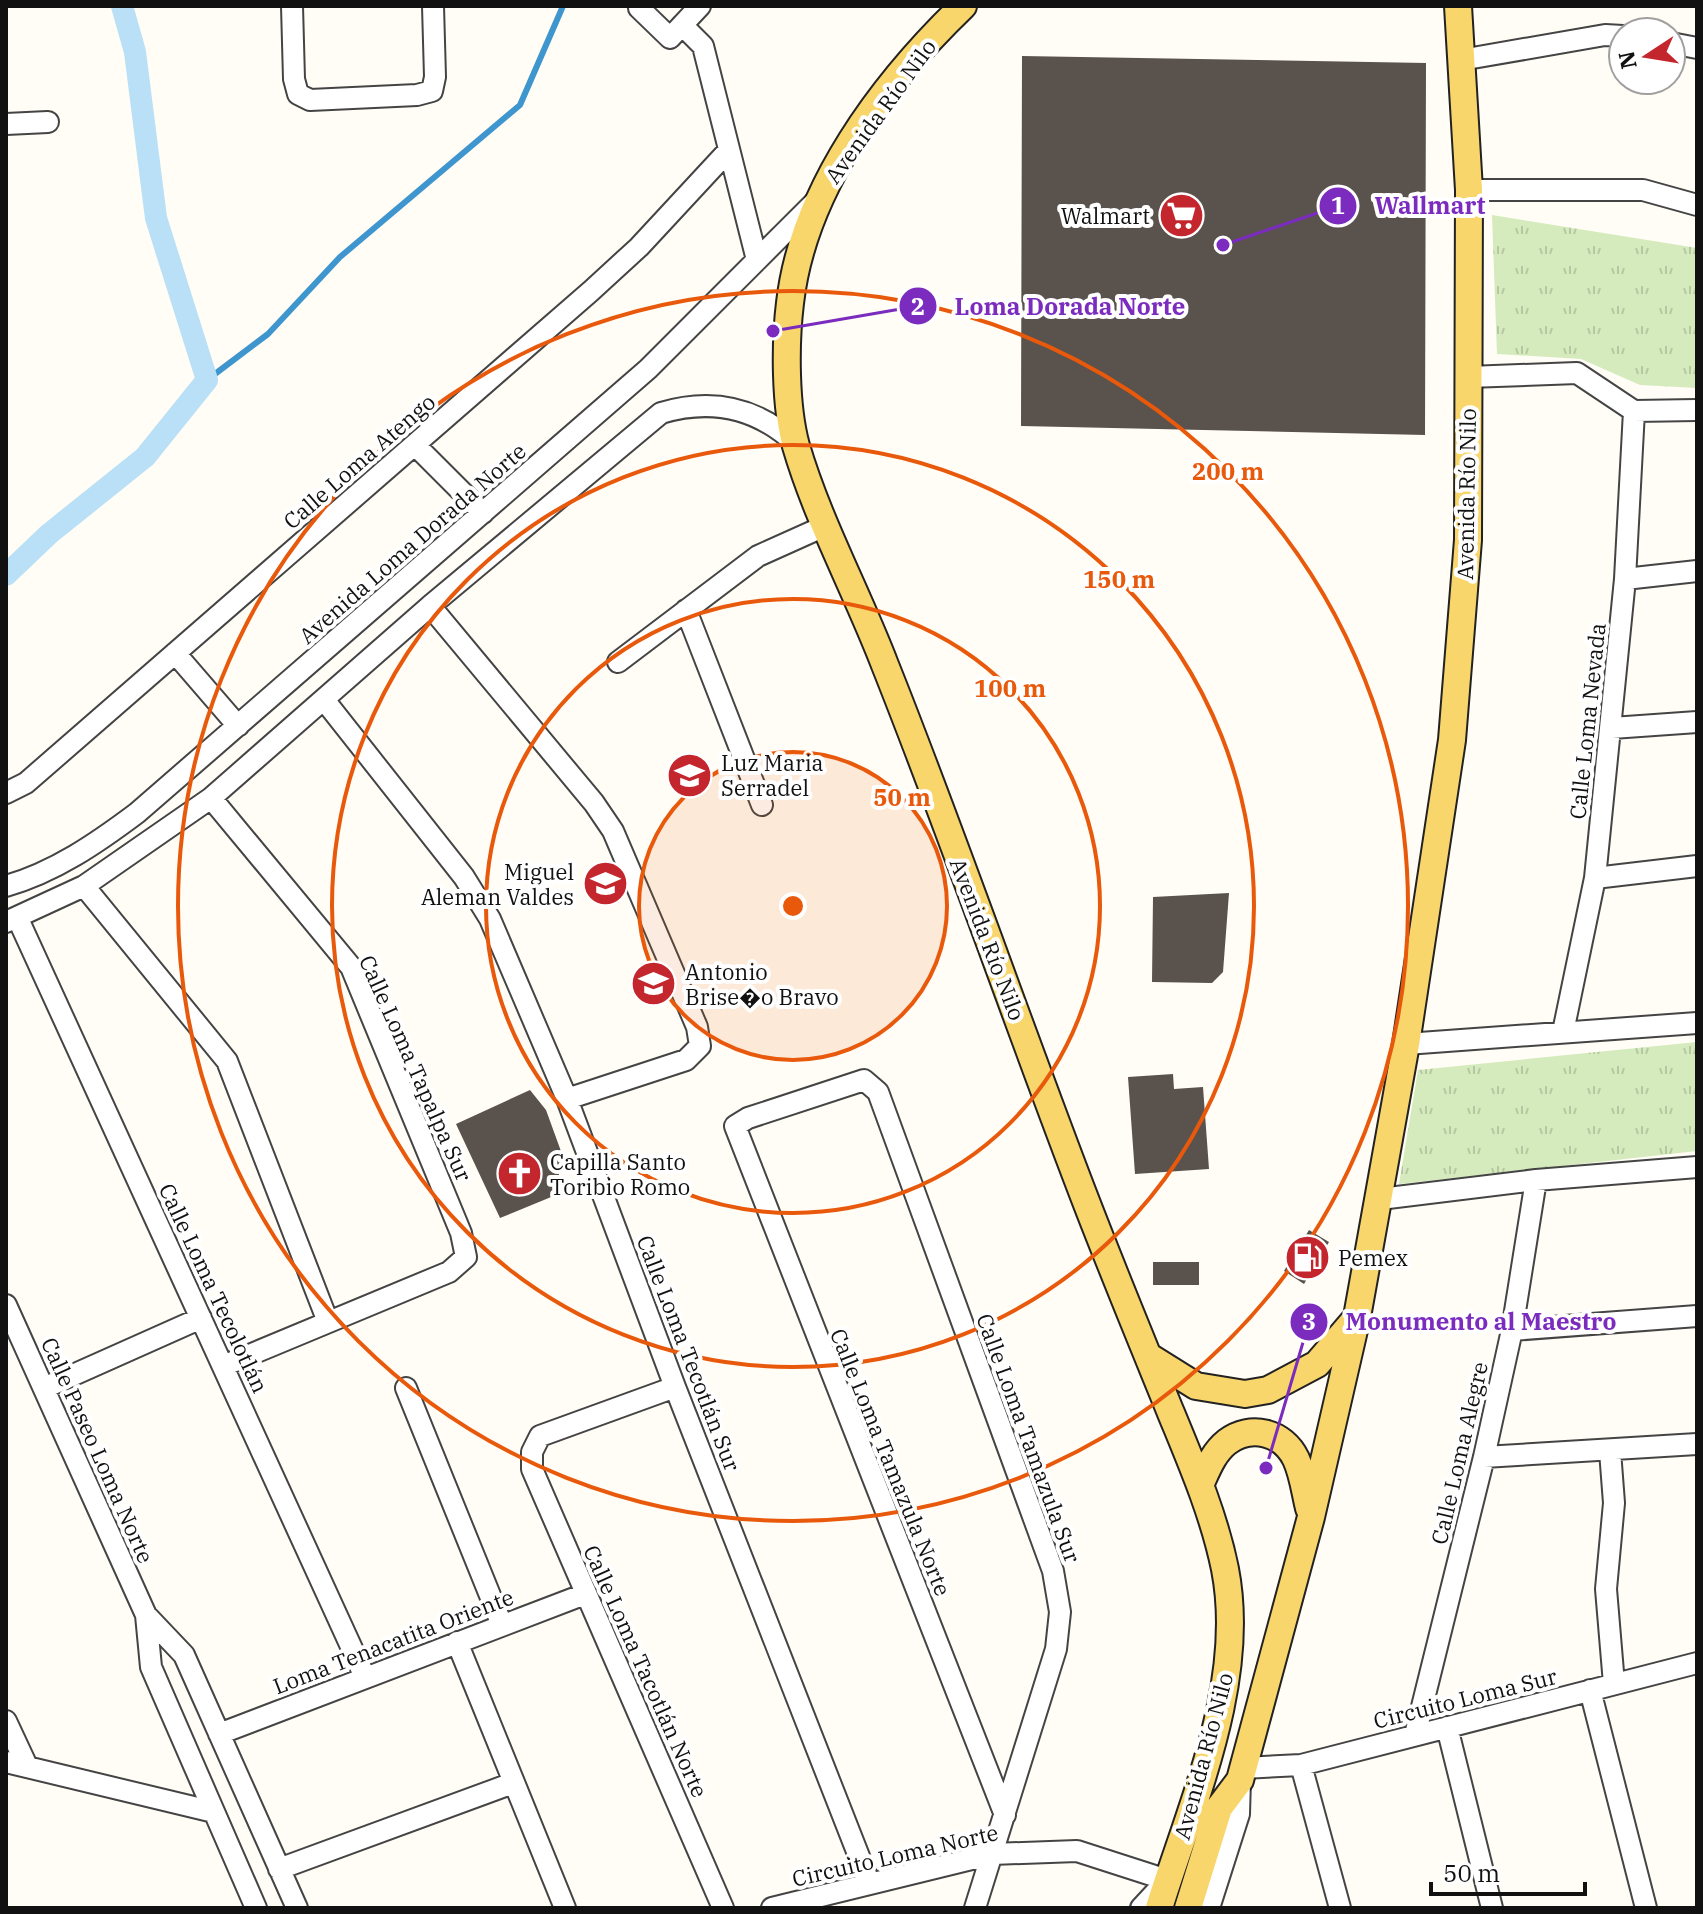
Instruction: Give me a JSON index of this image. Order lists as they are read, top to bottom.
{
  "streets": {
    "main road": ["Avenida Río Nilo"],
    "street": [
      "Calle Loma Atengo",
      "Avenida Loma Dorada Norte",
      "Calle Loma Nevada",
      "Calle Loma Tapalpa Sur",
      "Calle Loma Tecolotlán",
      "Calle Loma Tecotlán Sur",
      "Calle Loma Tamazula Sur",
      "Calle Paseo Loma Norte",
      "Calle Loma Alegre",
      "Calle Loma Tamazula Norte",
      "Loma Tenacatita Oriente",
      "Calle Loma Tacotlán Norte",
      "Circuito Loma Sur",
      "Circuito Loma Norte"
    ]
  },
  "crossings": [
    ["Avenida Río Nilo", "Avenida Loma Dorada Norte"],
    ["Avenida Río Nilo", "Circuito Loma Sur"],
    ["Avenida Río Nilo", "Circuito Loma Norte"],
    ["Calle Loma Tecolotlán", "Loma Tenacatita Oriente"],
    ["Calle Loma Tecotlán Sur", "Calle Loma Tacotlán Norte"],
    ["Calle Loma Tecotlán Sur", "Circuito Loma Norte"],
    ["Calle Loma Tamazula Sur", "Calle Loma Tamazula Norte"],
    ["Calle Loma Tamazula Sur", "Circuito Loma Norte"],
    ["Calle Paseo Loma Norte", "Loma Tenacatita Oriente"],
    ["Calle Loma Alegre", "Circuito Loma Sur"],
    ["Loma Tenacatita Oriente", "Calle Loma Tacotlán Norte"]
  ],
  "places": {
    "supermarket": ["Walmart"],
    "other": ["Wallmart", "Loma Dorada Norte", "Monumento al Maestro"],
    "school or university": ["Luz Maria Serradel", "Miguel Aleman Valdes", "Antonio Brise�o Bravo"],
    "church": ["Capilla Santo Toribio Romo"],
    "fuel station": ["Pemex"]
  },
  "scale_bar": "50 m",
  "north": "left",
  "rings": [
    "200 m",
    "150 m",
    "100 m",
    "50 m"
  ]
}
